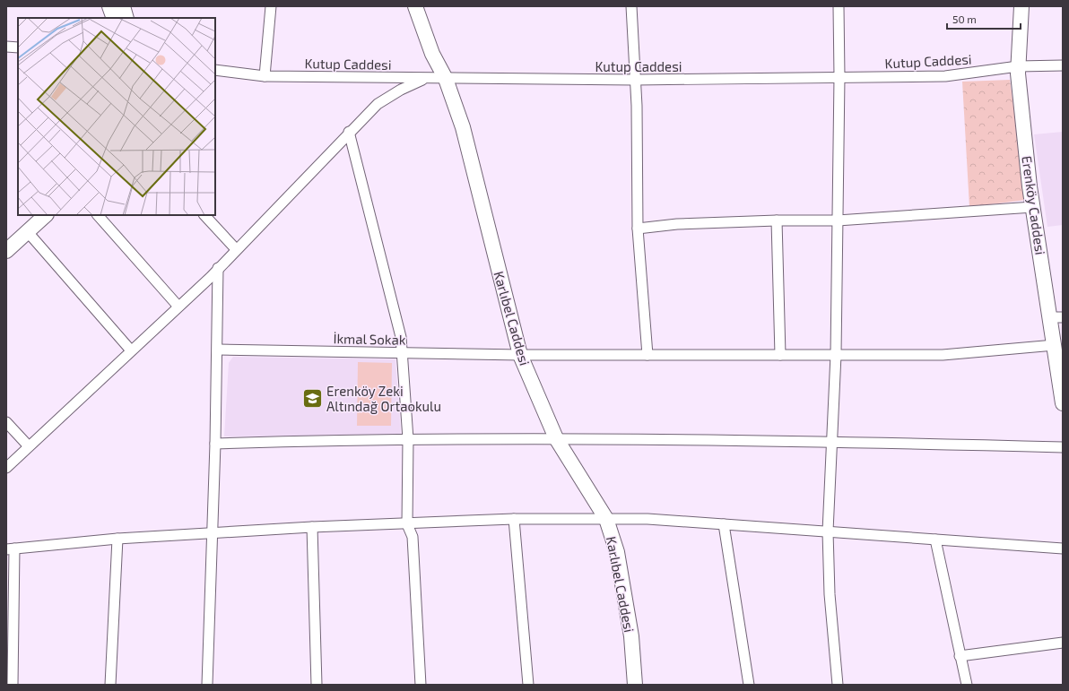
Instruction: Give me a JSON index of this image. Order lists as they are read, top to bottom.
{
  "streets": {
    "street": [
      "Kutup Caddesi",
      "Erenköy Caddesi",
      "Karlıbel Caddesi",
      "İkmal Sokak"
    ]
  },
  "crossings": [
    ["Kutup Caddesi", "Erenköy Caddesi"],
    ["Kutup Caddesi", "Karlıbel Caddesi"],
    ["Erenköy Caddesi", "İkmal Sokak"],
    ["Karlıbel Caddesi", "İkmal Sokak"]
  ],
  "places": {
    "school or university": ["Erenköy Zeki Altındağ Ortaokulu"]
  },
  "scale_bar": "50 m"
}
